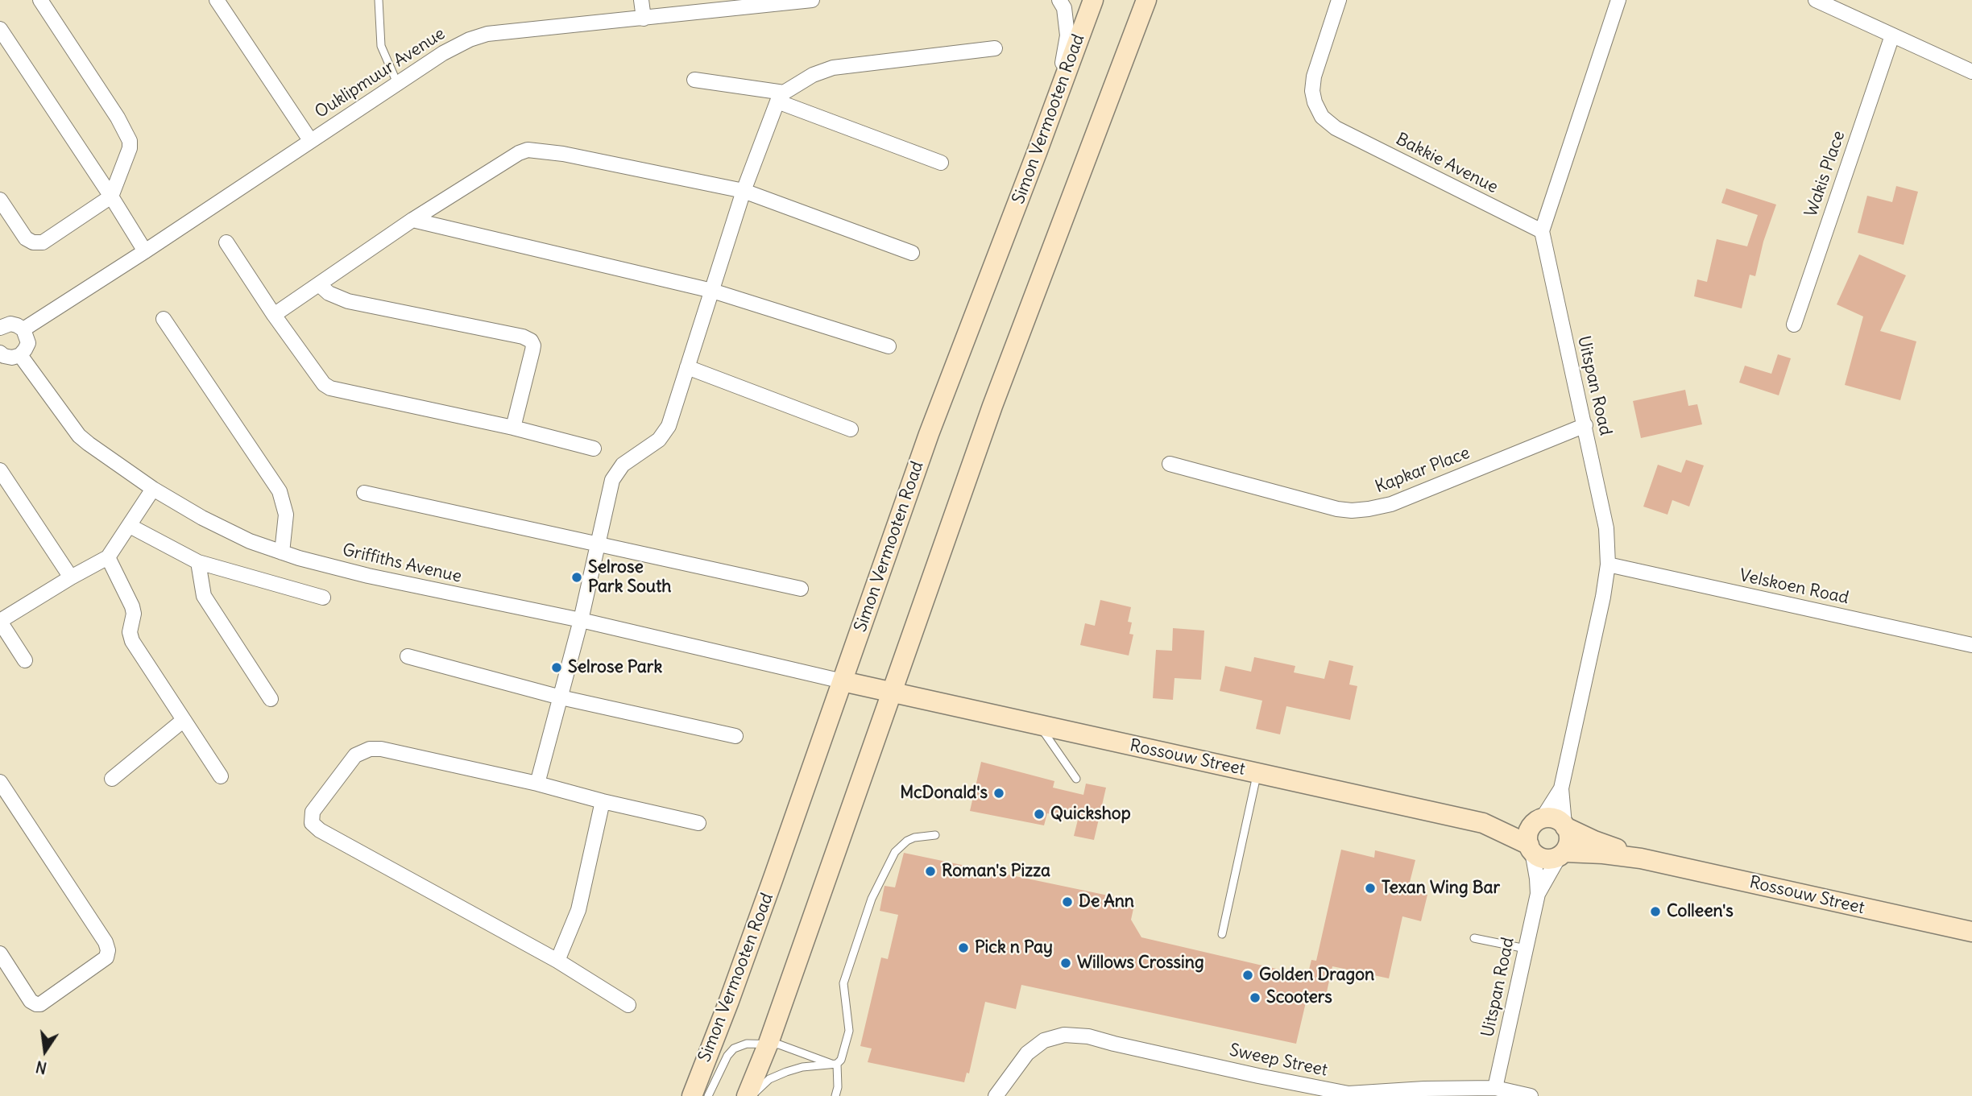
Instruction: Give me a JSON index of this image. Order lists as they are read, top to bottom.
{
  "streets": {
    "main road": ["Simon Vermooten Road", "Rossouw Street"],
    "street": [
      "Ouklipmuur Avenue",
      "Bakkie Avenue",
      "Wakis Place",
      "Uitspan Road",
      "Kapkar Place",
      "Griffiths Avenue",
      "Velskoen Road",
      "Sweep Street"
    ]
  },
  "crossings": [
    ["Simon Vermooten Road", "Griffiths Avenue"],
    ["Simon Vermooten Road", "Rossouw Street"],
    ["Bakkie Avenue", "Uitspan Road"],
    ["Uitspan Road", "Kapkar Place"],
    ["Uitspan Road", "Velskoen Road"],
    ["Uitspan Road", "Rossouw Street"],
    ["Uitspan Road", "Sweep Street"],
    ["Griffiths Avenue", "Rossouw Street"]
  ],
  "places": [
    "Selrose Park South",
    "Selrose Park",
    "McDonald's",
    "Quickshop",
    "Roman's Pizza",
    "Texan Wing Bar",
    "De Ann",
    "Colleen's",
    "Pick n Pay",
    "Willows Crossing",
    "Golden Dragon",
    "Scooters"
  ],
  "north": "bottom"
}
